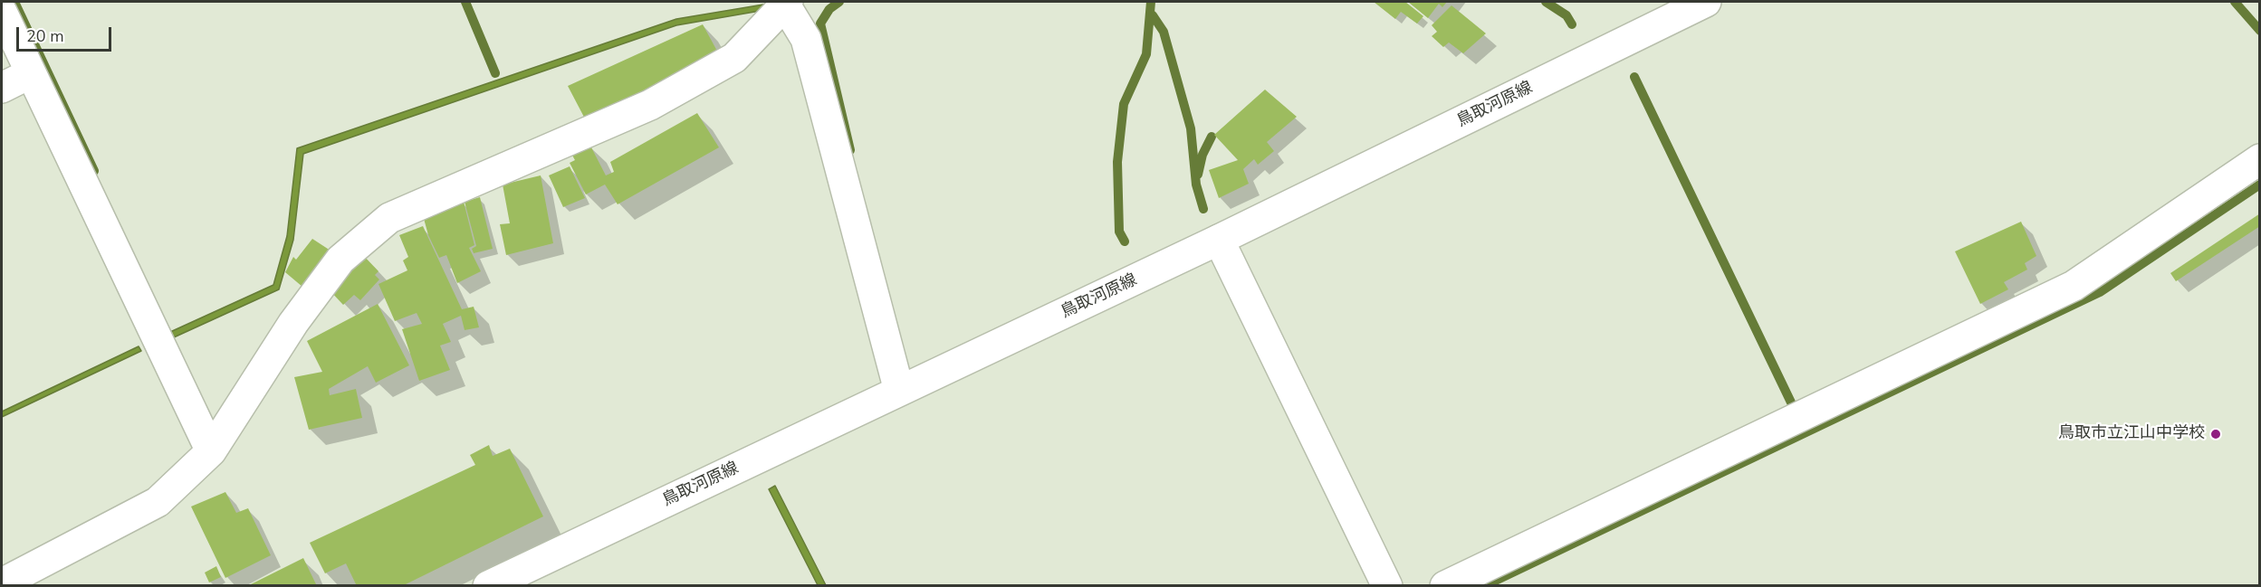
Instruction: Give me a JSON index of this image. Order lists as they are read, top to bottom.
{
  "streets": {
    "street": ["鳥取河原線"]
  },
  "places": ["鳥取市立江山中学校"],
  "scale_bar": "20 m"
}
